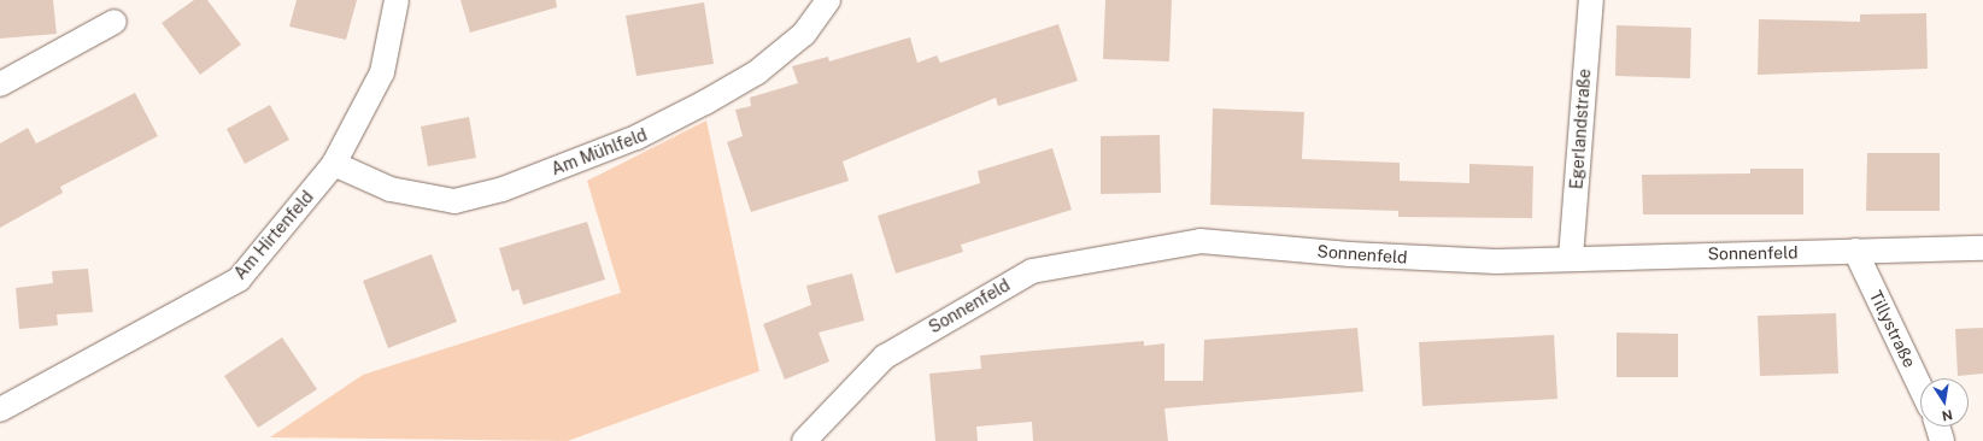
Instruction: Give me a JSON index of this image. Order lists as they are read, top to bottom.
{
  "streets": {
    "street": [
      "Egerlandstraße",
      "Am Mühlfeld",
      "Am Hirtenfeld",
      "Sonnenfeld",
      "Tillystraße"
    ]
  },
  "crossings": [
    ["Egerlandstraße", "Sonnenfeld"],
    ["Am Mühlfeld", "Am Hirtenfeld"],
    ["Sonnenfeld", "Tillystraße"]
  ],
  "north": "bottom"
}
